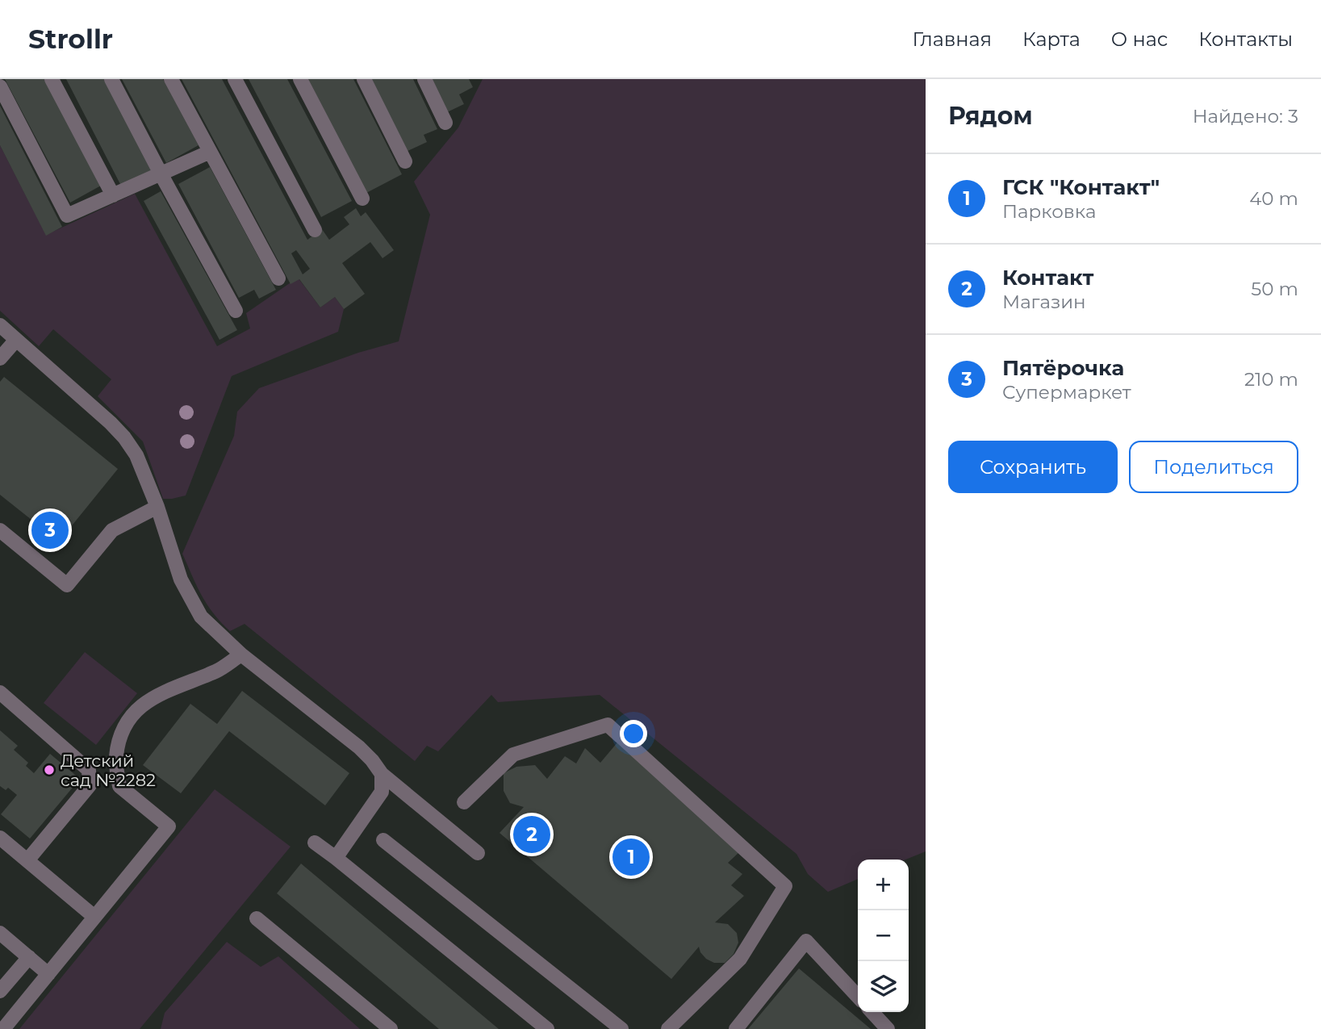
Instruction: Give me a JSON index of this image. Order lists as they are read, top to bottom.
{
  "places": ["Детский сад №2282"],
  "page": {
    "header": "Strollr",
    "nav": [
      "Главная",
      "Карта",
      "О нас",
      "Контакты"
    ],
    "heading": ["Рядом", "Найдено: 3"],
    "list": [
      {
        "mark": "1",
        "name": "ГСК \"Контакт\"",
        "note": "Парковка",
        "value": "40 m"
      },
      {
        "mark": "2",
        "name": "Контакт",
        "note": "Магазин",
        "value": "50 m"
      },
      {
        "mark": "3",
        "name": "Пятёрочка",
        "note": "Супермаркет",
        "value": "210 m"
      }
    ],
    "buttons": ["Сохранить", "Поделиться"],
    "pins": ["3", "2", "1"],
    "map_buttons": ["+", "−"]
  }
}
